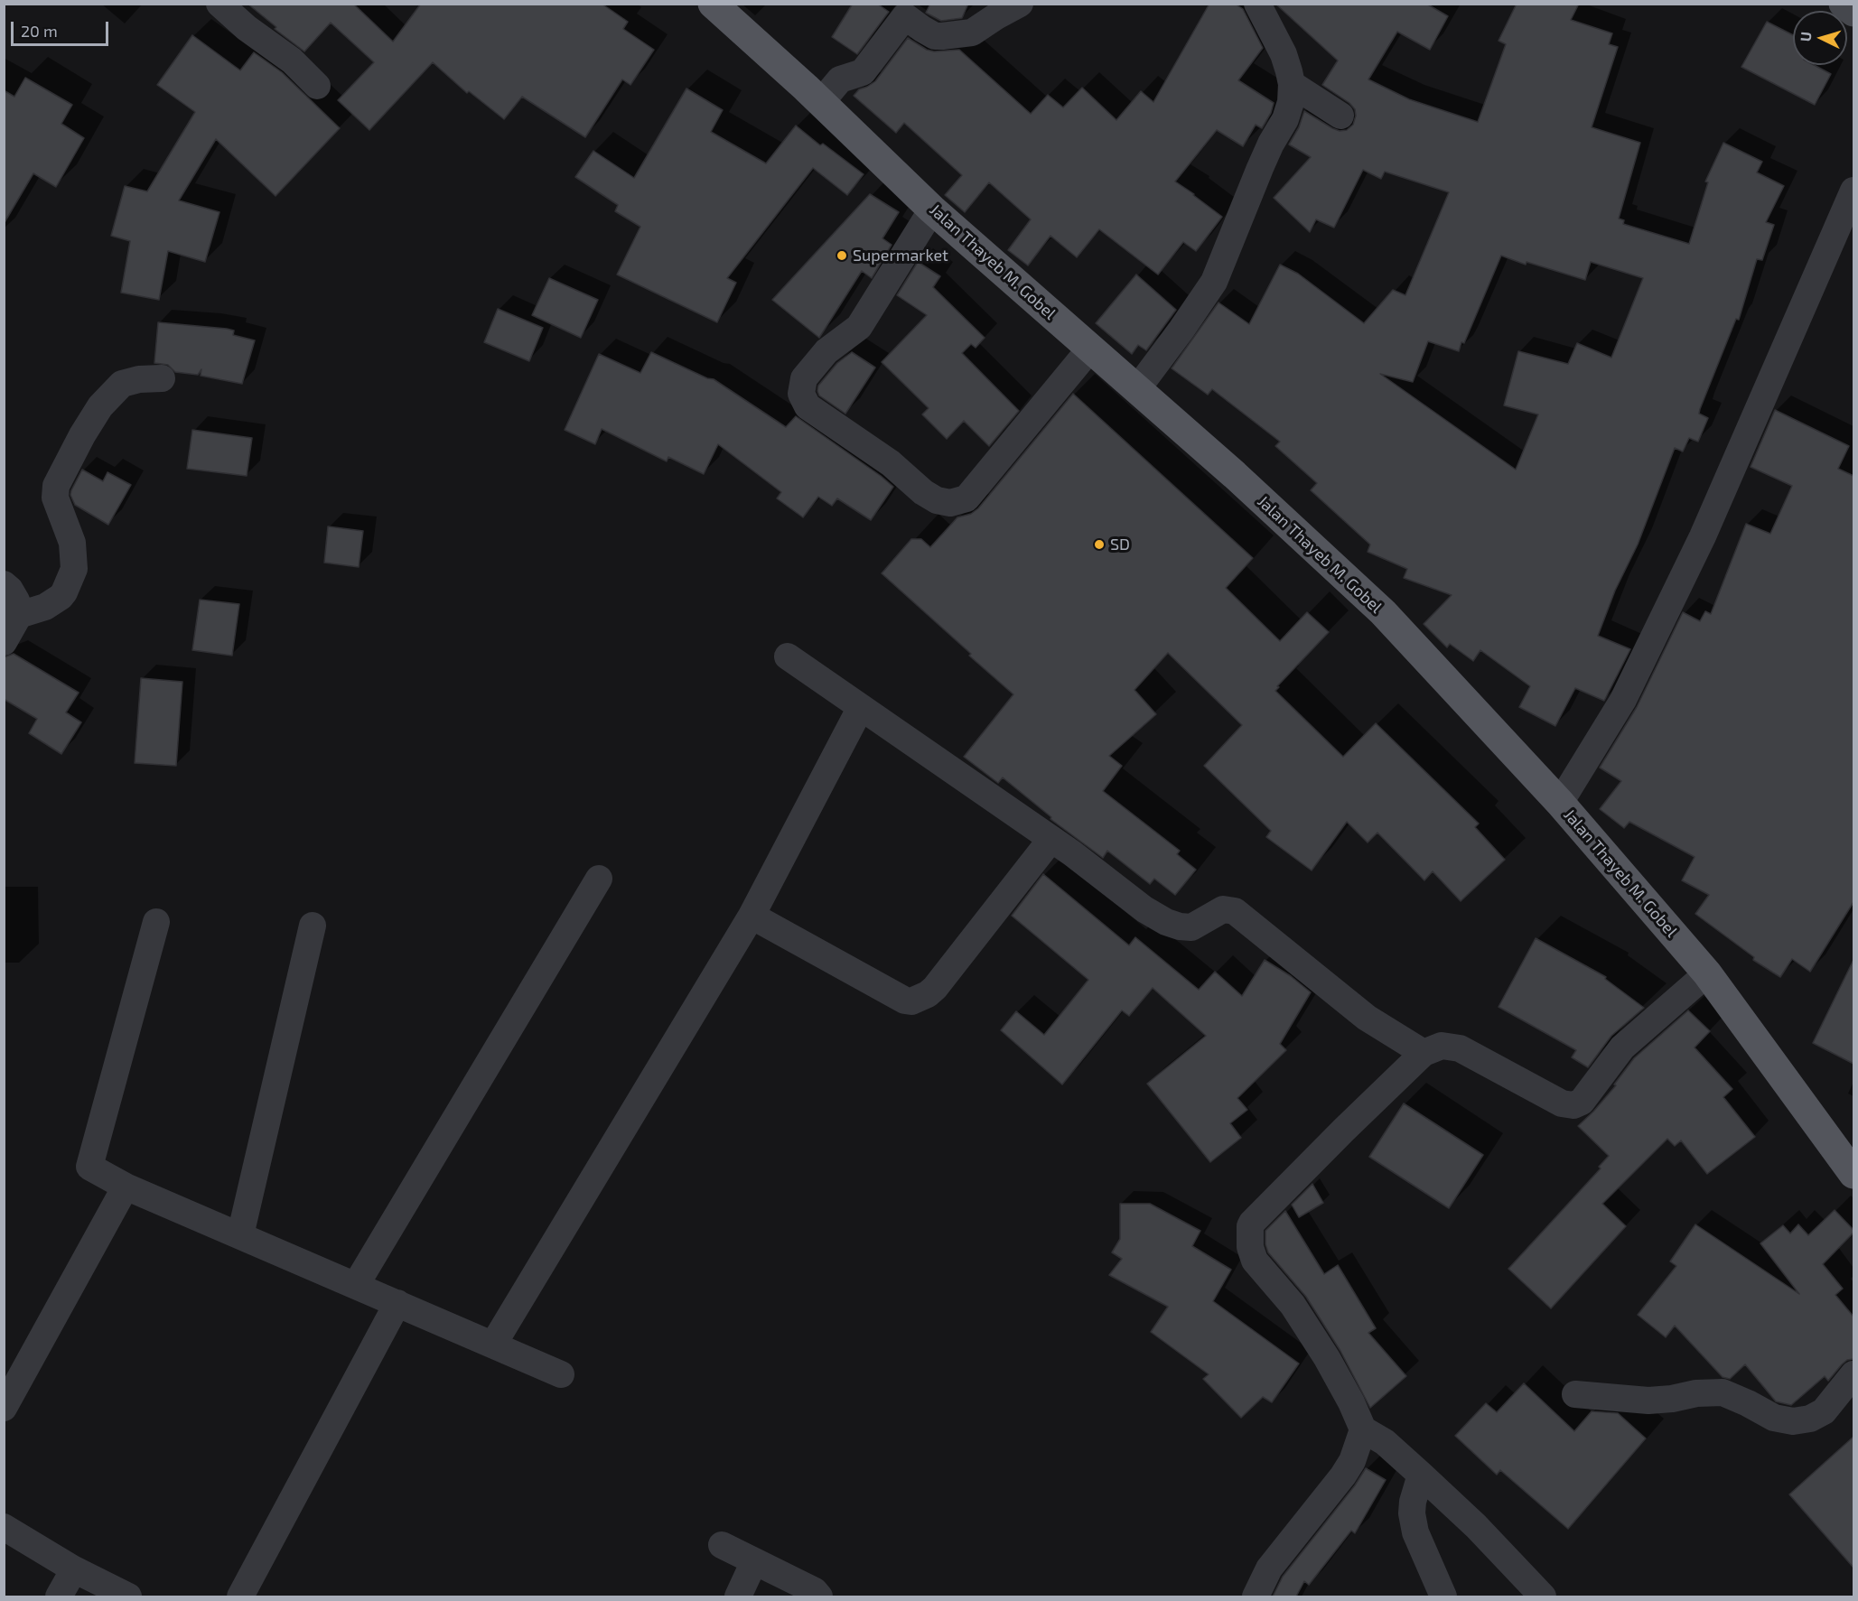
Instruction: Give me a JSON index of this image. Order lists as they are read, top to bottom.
{
  "streets": {
    "main road": ["Jalan Thayeb M. Gobel"]
  },
  "places": ["Supermarket", "SD"],
  "scale_bar": "20 m",
  "north": "left"
}
